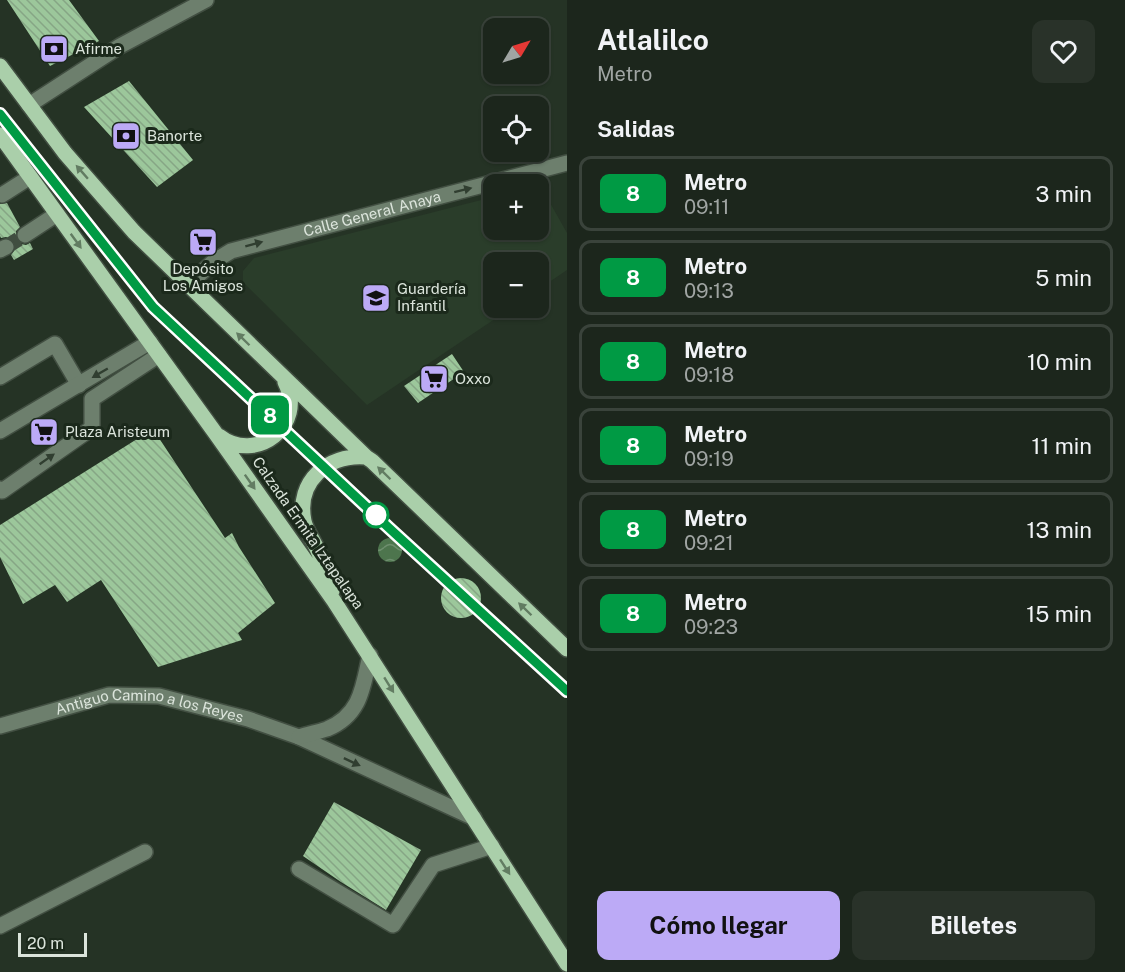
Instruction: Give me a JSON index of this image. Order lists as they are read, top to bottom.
{
  "streets": {
    "main road": ["Calzada Ermita Iztapalapa"],
    "street": ["Calle General Anaya", "Antiguo Camino a los Reyes"]
  },
  "crossings": [
    ["Calzada Ermita Iztapalapa", "Antiguo Camino a los Reyes"]
  ],
  "one_way": ["Calle General Anaya", "Antiguo Camino a los Reyes"],
  "places": {
    "bank": ["Afirme", "Banorte"],
    "supermarket": ["Depósito Los Amigos", "Oxxo", "Plaza Aristeum"],
    "school or university": ["Guardería Infantil"]
  },
  "lines": ["metro line 8"],
  "scale_bar": "20 m",
  "north": "top right",
  "page": {
    "on_map": "8",
    "heading": [
      ["Atlalilco", "Metro"],
      "Salidas"
    ],
    "map_buttons": ["+", "−"],
    "list": [
      {
        "mark": "8",
        "name": "Metro",
        "note": "09:11",
        "value": "3 min"
      },
      {
        "mark": "8",
        "name": "Metro",
        "note": "09:13",
        "value": "5 min"
      },
      {
        "mark": "8",
        "name": "Metro",
        "note": "09:18",
        "value": "10 min"
      },
      {
        "mark": "8",
        "name": "Metro",
        "note": "09:19",
        "value": "11 min"
      },
      {
        "mark": "8",
        "name": "Metro",
        "note": "09:21",
        "value": "13 min"
      },
      {
        "mark": "8",
        "name": "Metro",
        "note": "09:23",
        "value": "15 min"
      }
    ],
    "buttons": ["Cómo llegar", "Billetes"],
    "scale": "20 m"
  }
}
